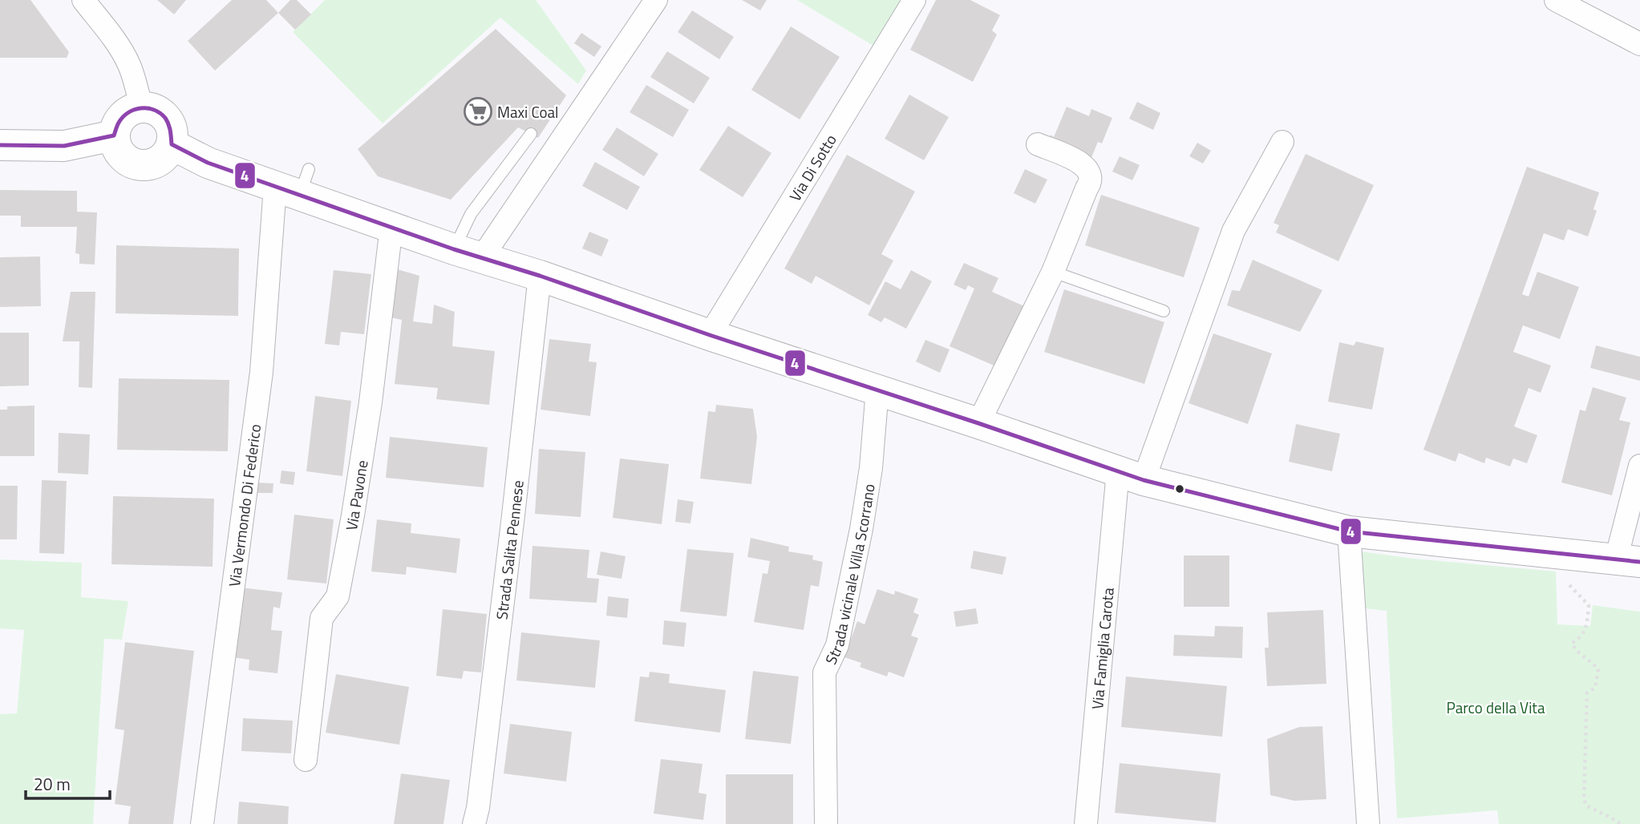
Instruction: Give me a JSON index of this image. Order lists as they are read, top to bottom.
{
  "streets": {
    "street": [
      "Via Di Sotto",
      "Via Pavone",
      "Via Vermondo Di Federico",
      "Strada Salita Pennese",
      "Strada vicinale Villa Scorrano",
      "Via Famiglia Carota"
    ]
  },
  "parks": ["Parco della Vita"],
  "places": {
    "supermarket": ["Maxi Coal"]
  },
  "lines": ["transit line 4"],
  "scale_bar": "20 m"
}
